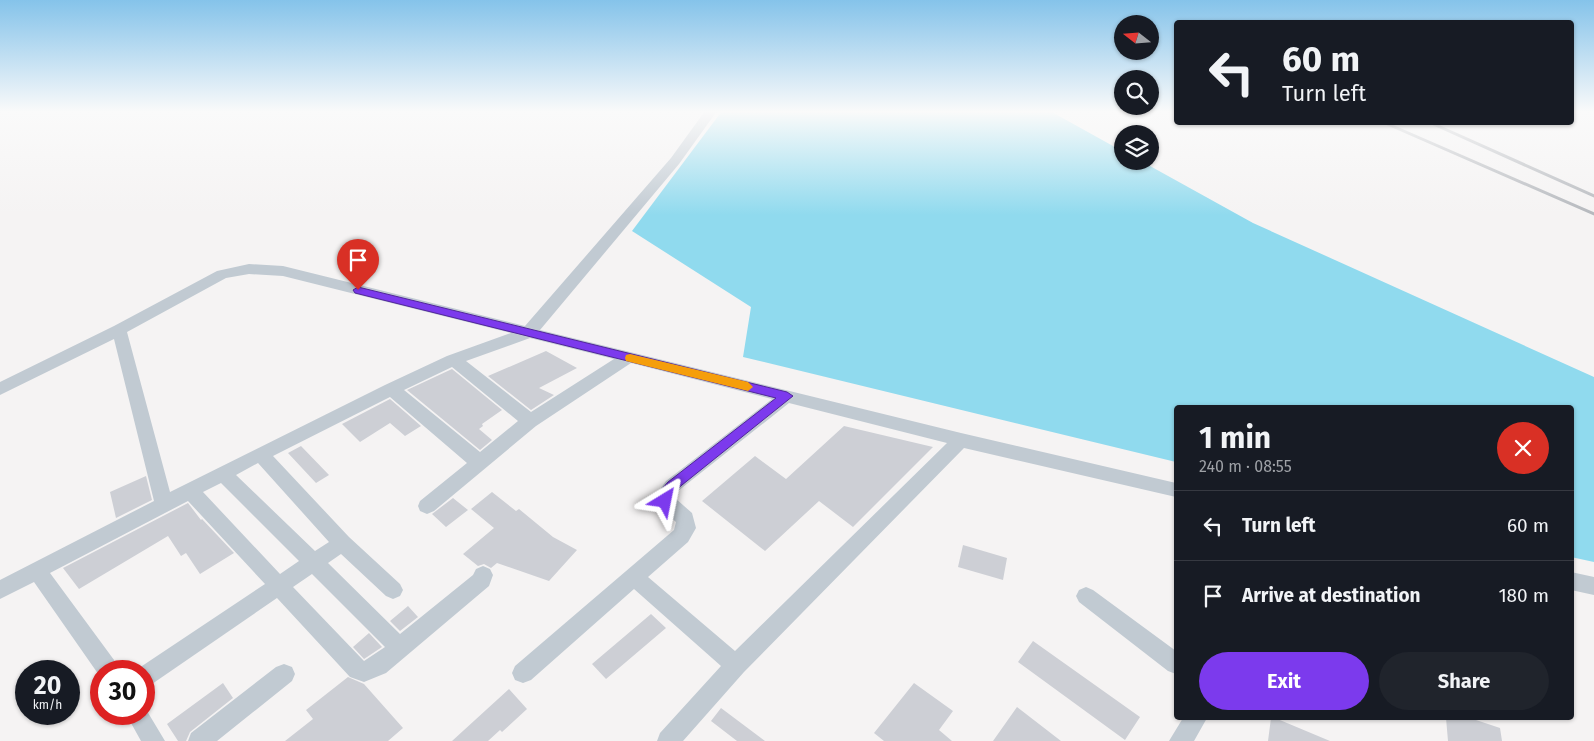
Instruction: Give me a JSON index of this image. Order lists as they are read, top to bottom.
{
  "north": "left",
  "page": {
    "turn": ["60 m", "Turn left"],
    "heading": ["1 min", "240 m · 08:55"],
    "list": [
      {
        "name": "Turn left",
        "value": "60 m"
      },
      {
        "name": "Arrive at destination",
        "value": "180 m"
      }
    ],
    "buttons": ["Exit", "Share"],
    "speed": "20 km/h",
    "limit": "30"
  }
}
